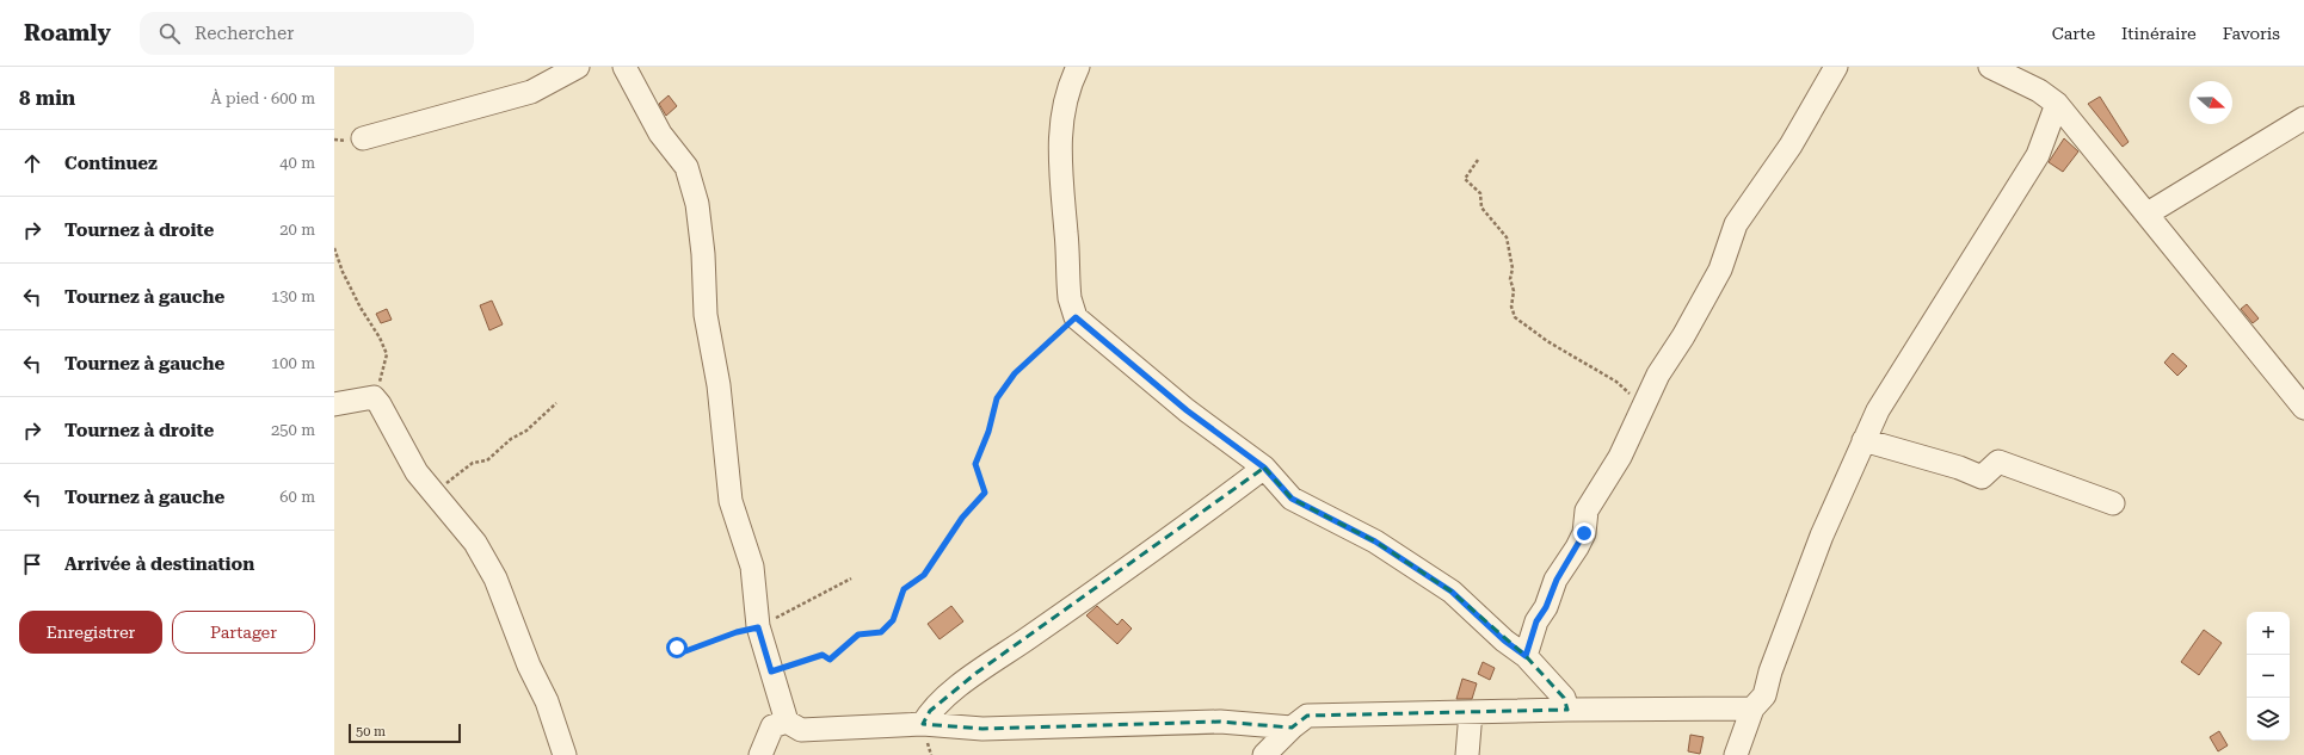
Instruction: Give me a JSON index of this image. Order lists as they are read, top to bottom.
{
  "scale_bar": "50 m",
  "north": "right",
  "page": {
    "header": "Roamly",
    "search": "Rechercher",
    "nav": ["Carte", "Itinéraire", "Favoris"],
    "heading": ["8 min", "À pied · 600 m"],
    "list": [
      ["Continuez", "40 m"],
      ["Tournez à droite", "20 m"],
      ["Tournez à gauche", "130 m"],
      ["Tournez à gauche", "100 m"],
      ["Tournez à droite", "250 m"],
      ["Tournez à gauche", "60 m"],
      "Arrivée à destination"
    ],
    "buttons": ["Enregistrer", "Partager"],
    "map_buttons": ["+", "−"],
    "scale": "50 m"
  }
}
